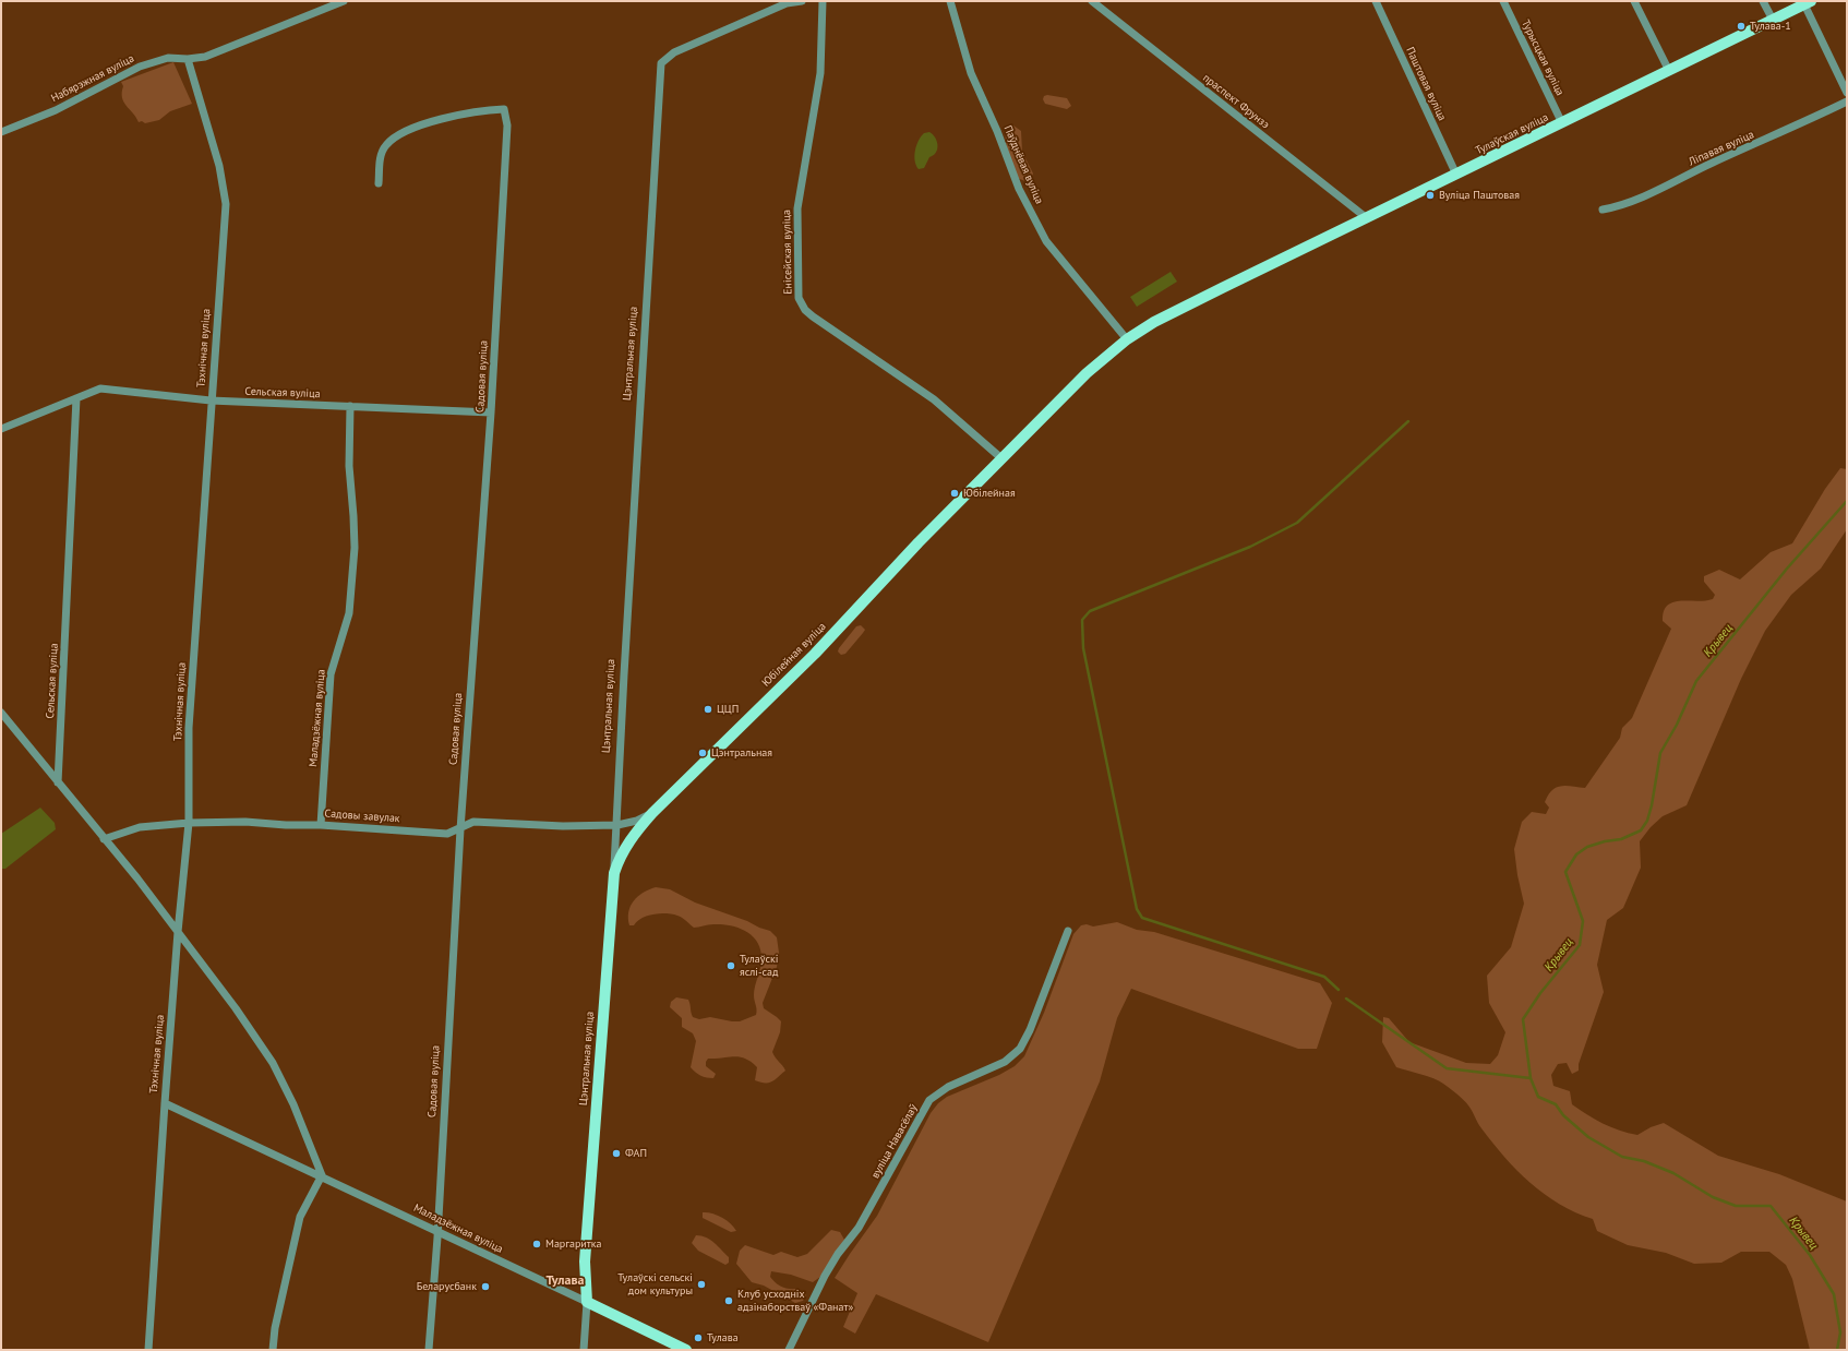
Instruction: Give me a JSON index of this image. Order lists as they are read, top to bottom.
{
  "streets": {
    "main road": ["Тулаўская вуліца", "Цэнтральная вуліца", "Юбілейная вуліца"],
    "street": [
      "Турысцкая вуліца",
      "Набярэжная вуліца",
      "Паштовая вуліца",
      "праспект Фрунзэ",
      "Ліпавая вуліца",
      "Паўднёвая вуліца",
      "Енісейская вуліца",
      "Тэхнічная вуліца",
      "Садовая вуліца",
      "Сельская вуліца",
      "Маладзёжная вуліца",
      "Садовы завулак",
      "вуліца Навасёлаў"
    ]
  },
  "crossings": [
    ["Турысцкая вуліца", "Тулаўская вуліца"],
    ["Набярэжная вуліца", "Тэхнічная вуліца"],
    ["Паштовая вуліца", "Тулаўская вуліца"],
    ["праспект Фрунзэ", "Тулаўская вуліца"],
    ["Тулаўская вуліца", "Паўднёвая вуліца"],
    ["Тулаўская вуліца", "Юбілейная вуліца"],
    ["Паўднёвая вуліца", "Юбілейная вуліца"],
    ["Енісейская вуліца", "Юбілейная вуліца"],
    ["Тэхнічная вуліца", "Сельская вуліца"],
    ["Тэхнічная вуліца", "Маладзёжная вуліца"],
    ["Тэхнічная вуліца", "Садовы завулак"],
    ["Цэнтральная вуліца", "Юбілейная вуліца"],
    ["Цэнтральная вуліца", "Маладзёжная вуліца"],
    ["Цэнтральная вуліца", "Садовы завулак"],
    ["Садовая вуліца", "Сельская вуліца"],
    ["Садовая вуліца", "Маладзёжная вуліца"],
    ["Садовая вуліца", "Садовы завулак"],
    ["Сельская вуліца", "Маладзёжная вуліца"],
    ["Юбілейная вуліца", "Садовы завулак"],
    ["Маладзёжная вуліца", "Садовы завулак"]
  ],
  "districts": ["Тулава"],
  "water": ["Крывец"],
  "places": [
    "Тулава-1",
    "Вуліца Паштовая",
    "Юбілейная",
    "ЦЦП",
    "Цэнтральная",
    "Тулаўскі яслі-сад",
    "ФАП",
    "Маргаритка",
    "Тулаўскі сельскі дом культуры",
    "Беларусбанк",
    "Клуб усходніх адзінаборстваў «Фанат»",
    "Тулава"
  ]
}
